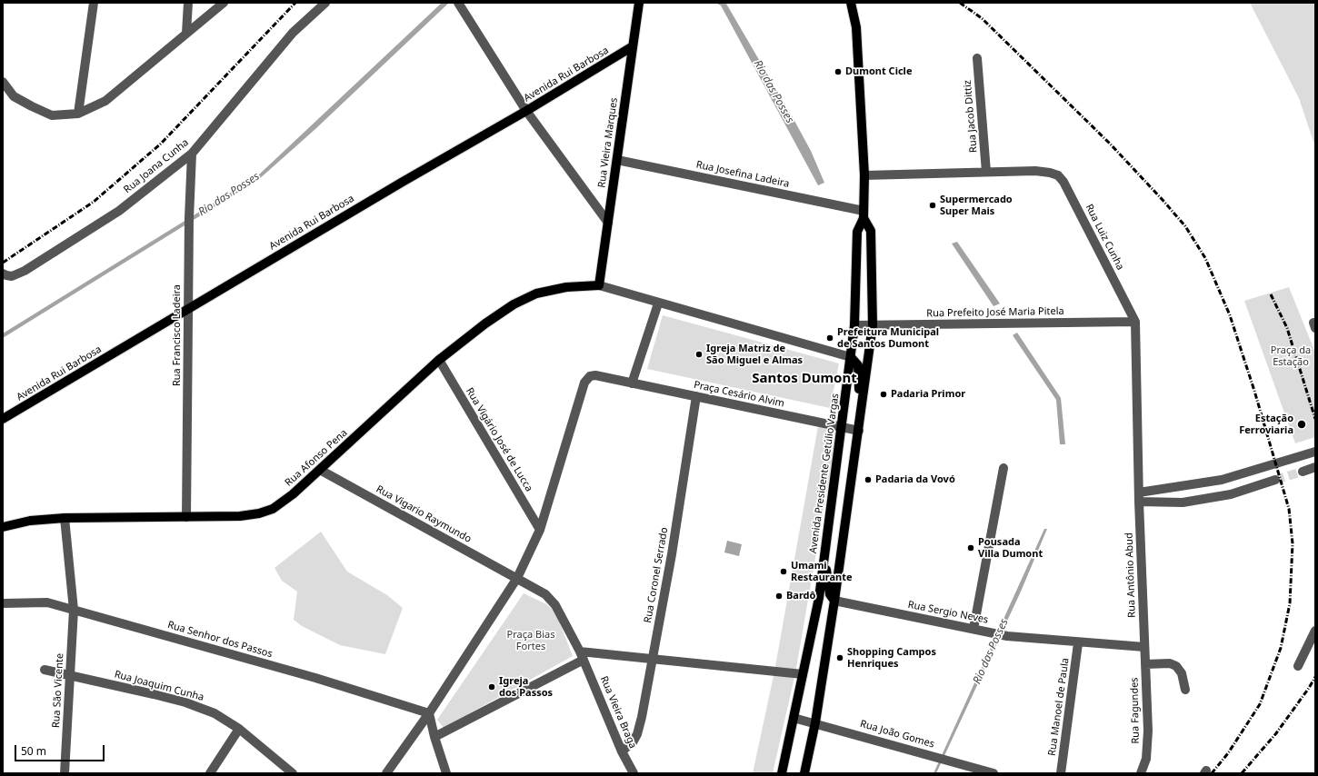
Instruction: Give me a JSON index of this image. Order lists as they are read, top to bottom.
{
  "streets": {
    "main road": [
      "Avenida Rui Barbosa",
      "Rua Vieira Marques",
      "Rua Afonso Pena",
      "Avenida Presidente Getúlio Vargas"
    ],
    "street": [
      "Rua Jacob Dittiz",
      "Rua Joana Cunha",
      "Rua Josefina Ladeira",
      "Rua Luiz Cunha",
      "Rua Prefeito José Maria Pitela",
      "Rua Francisco Ladeira",
      "Praça Cesário Alvim",
      "Rua Vigário José de Lucca",
      "Rua Vigario Raymundo",
      "Rua Coronel Serrado",
      "Rua Antônio Abud",
      "Rua Sergio Neves",
      "Rua Senhor dos Passos",
      "Rua Joaquim Cunha",
      "Rua São Vicente",
      "Rua Manoel de Paula",
      "Rua Fagundes",
      "Rua Vieira Braga",
      "Rua João Gomes"
    ]
  },
  "crossings": [
    ["Avenida Rui Barbosa", "Rua Vieira Marques"],
    ["Avenida Rui Barbosa", "Rua Francisco Ladeira"],
    ["Rua Jacob Dittiz", "Rua Luiz Cunha"],
    ["Rua Vieira Marques", "Rua Josefina Ladeira"],
    ["Rua Vieira Marques", "Rua Afonso Pena"],
    ["Rua Joana Cunha", "Rua Francisco Ladeira"],
    ["Rua Josefina Ladeira", "Avenida Presidente Getúlio Vargas"],
    ["Rua Luiz Cunha", "Rua Prefeito José Maria Pitela"],
    ["Rua Luiz Cunha", "Avenida Presidente Getúlio Vargas"],
    ["Rua Luiz Cunha", "Rua Antônio Abud"],
    ["Rua Prefeito José Maria Pitela", "Avenida Presidente Getúlio Vargas"],
    ["Rua Francisco Ladeira", "Rua Afonso Pena"],
    ["Praça Cesário Alvim", "Rua Vigário José de Lucca"],
    ["Praça Cesário Alvim", "Avenida Presidente Getúlio Vargas"],
    ["Praça Cesário Alvim", "Rua Coronel Serrado"],
    ["Rua Vigário José de Lucca", "Rua Afonso Pena"],
    ["Rua Afonso Pena", "Rua Vigario Raymundo"],
    ["Rua Afonso Pena", "Rua São Vicente"],
    ["Avenida Presidente Getúlio Vargas", "Rua Sergio Neves"],
    ["Avenida Presidente Getúlio Vargas", "Rua João Gomes"],
    ["Rua Coronel Serrado", "Rua Vieira Braga"],
    ["Rua Antônio Abud", "Rua Sergio Neves"],
    ["Rua Antônio Abud", "Rua Fagundes"],
    ["Rua Sergio Neves", "Rua Manoel de Paula"],
    ["Rua Sergio Neves", "Rua Fagundes"],
    ["Rua Senhor dos Passos", "Rua São Vicente"],
    ["Rua Joaquim Cunha", "Rua São Vicente"]
  ],
  "districts": ["Santos Dumont"],
  "water": ["Rio das Posses"],
  "parks": ["Praça da Estação", "Praça Bias Fortes"],
  "places": [
    "Dumont Cicle",
    "Supermercado Super Mais",
    "Prefeitura Municipal de Santos Dumont",
    "Igreja Matriz de São Miguel e Almas",
    "Padaria Primor",
    "Estação Ferroviaria",
    "Padaria da Vovó",
    "Pousada Villa Dumont",
    "Umami Restaurante",
    "Bardô",
    "Shopping Campos Henriques",
    "Igreja dos Passos"
  ],
  "scale_bar": "50 m"
}
